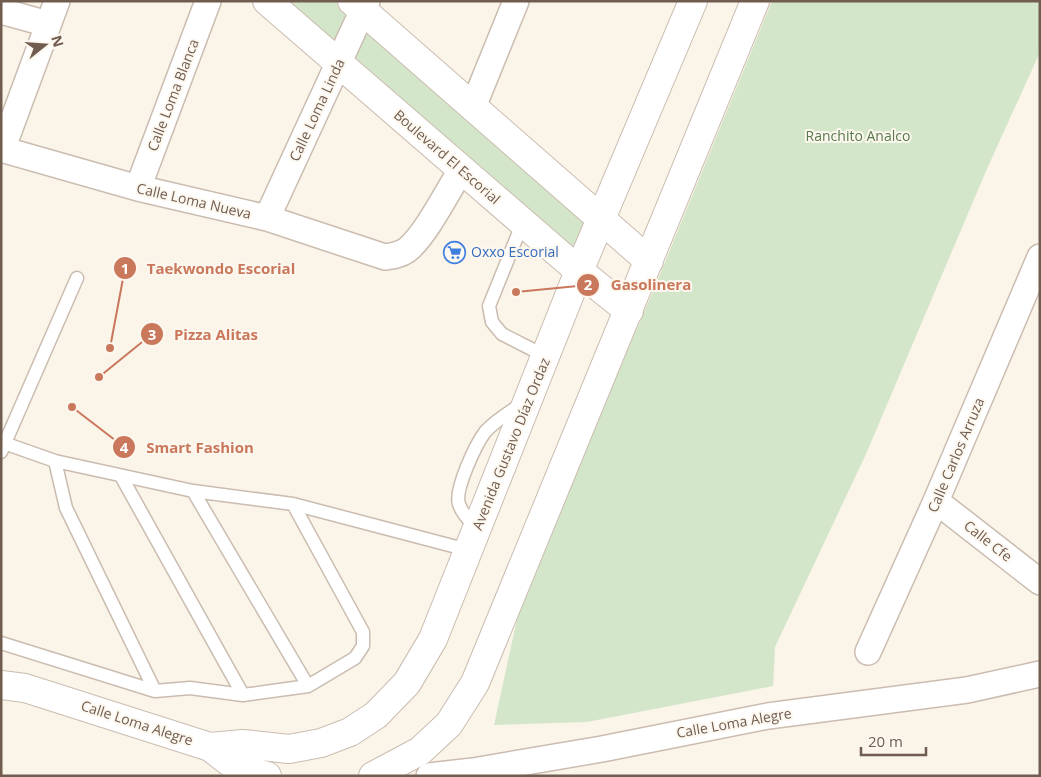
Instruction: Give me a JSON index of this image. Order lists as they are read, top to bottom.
{
  "streets": {
    "street": [
      "Calle Loma Blanca",
      "Calle Loma Linda",
      "Boulevard El Escorial",
      "Calle Loma Nueva",
      "Avenida Gustavo Díaz Ordaz",
      "Calle Carlos Arruza",
      "Calle Cfe",
      "Calle Loma Alegre"
    ]
  },
  "crossings": [
    ["Calle Loma Blanca", "Calle Loma Nueva"],
    ["Calle Loma Linda", "Boulevard El Escorial"],
    ["Calle Loma Linda", "Calle Loma Nueva"],
    ["Boulevard El Escorial", "Calle Loma Nueva"],
    ["Boulevard El Escorial", "Avenida Gustavo Díaz Ordaz"],
    ["Avenida Gustavo Díaz Ordaz", "Calle Loma Alegre"],
    ["Calle Carlos Arruza", "Calle Cfe"]
  ],
  "parks": ["Ranchito Analco"],
  "places": {
    "supermarket": ["Oxxo Escorial"],
    "other": [
      "Gasolinera",
      "Taekwondo Escorial",
      "Pizza Alitas",
      "Smart Fashion"
    ]
  },
  "scale_bar": "20 m",
  "north": "right"
}
